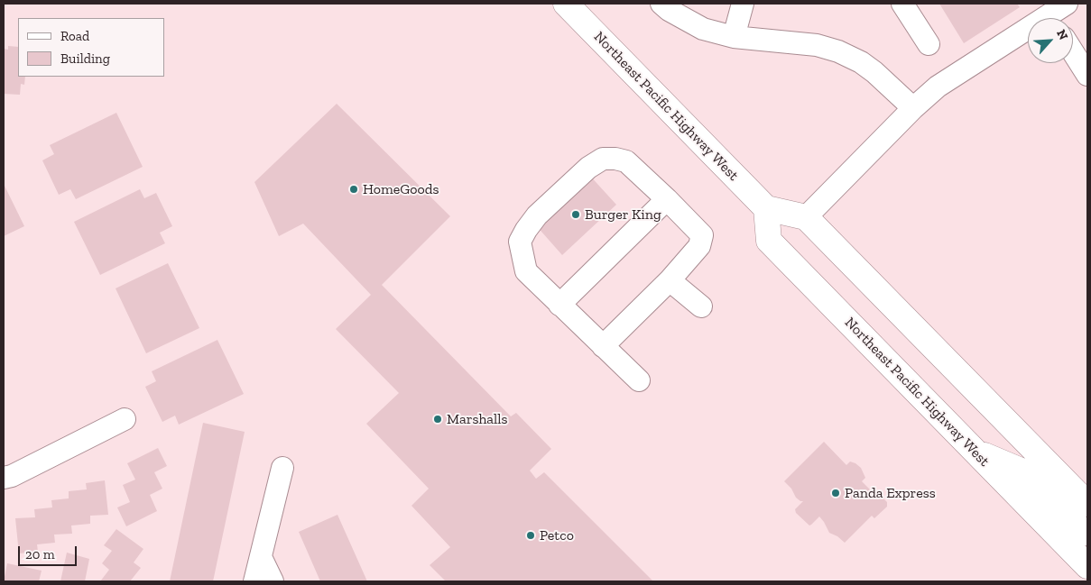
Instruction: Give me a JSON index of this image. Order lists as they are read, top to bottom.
{
  "streets": {
    "highway": ["Northeast Pacific Highway West"]
  },
  "places": [
    "HomeGoods",
    "Burger King",
    "Marshalls",
    "Panda Express",
    "Petco"
  ],
  "legend": ["Road", "Building"],
  "scale_bar": "20 m",
  "north": "top right"
}
